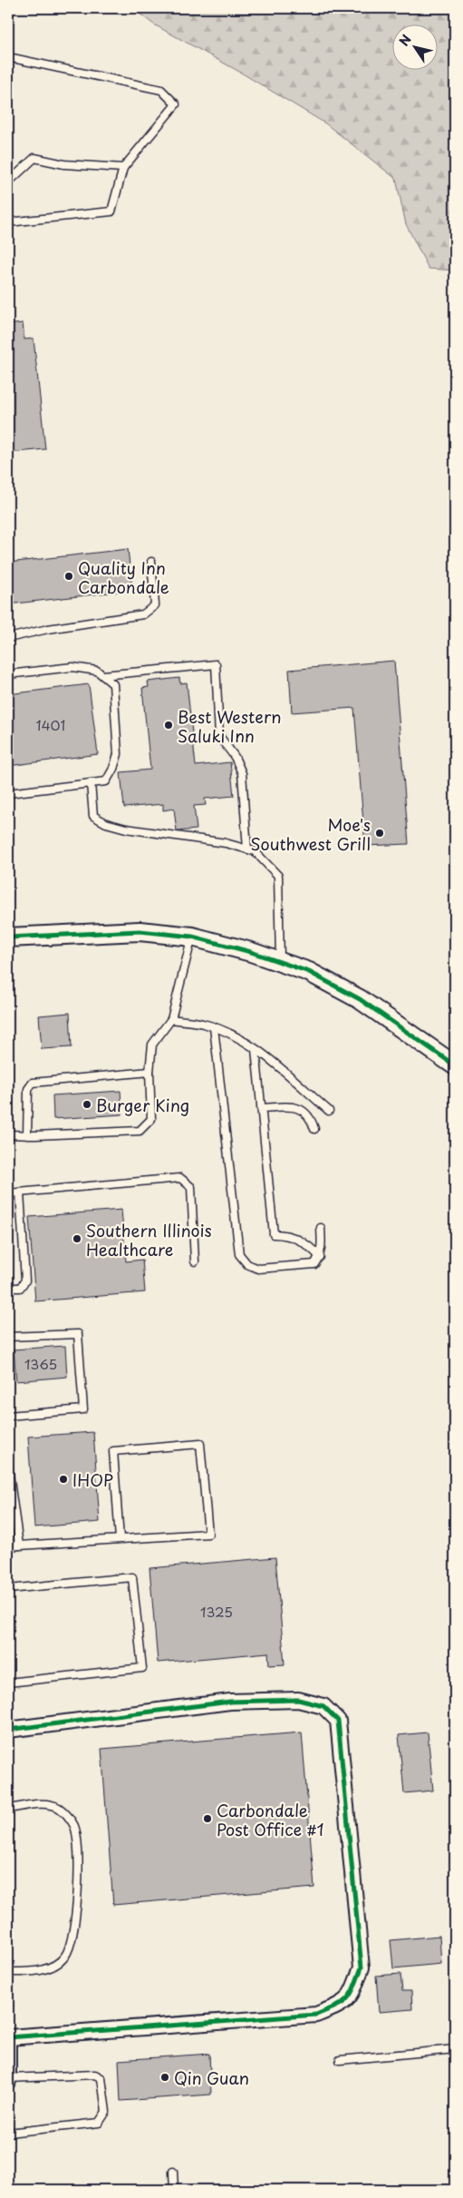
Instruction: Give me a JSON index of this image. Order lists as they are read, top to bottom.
{
  "places": [
    "Quality Inn Carbondale",
    "Best Western Saluki Inn",
    "Moe's Southwest Grill",
    "Burger King",
    "Southern Illinois Healthcare",
    "IHOP",
    "Carbondale Post Office #1",
    "Qin Guan"
  ],
  "house_numbers": ["1401", "1365", "1325"],
  "north": "top left"
}
